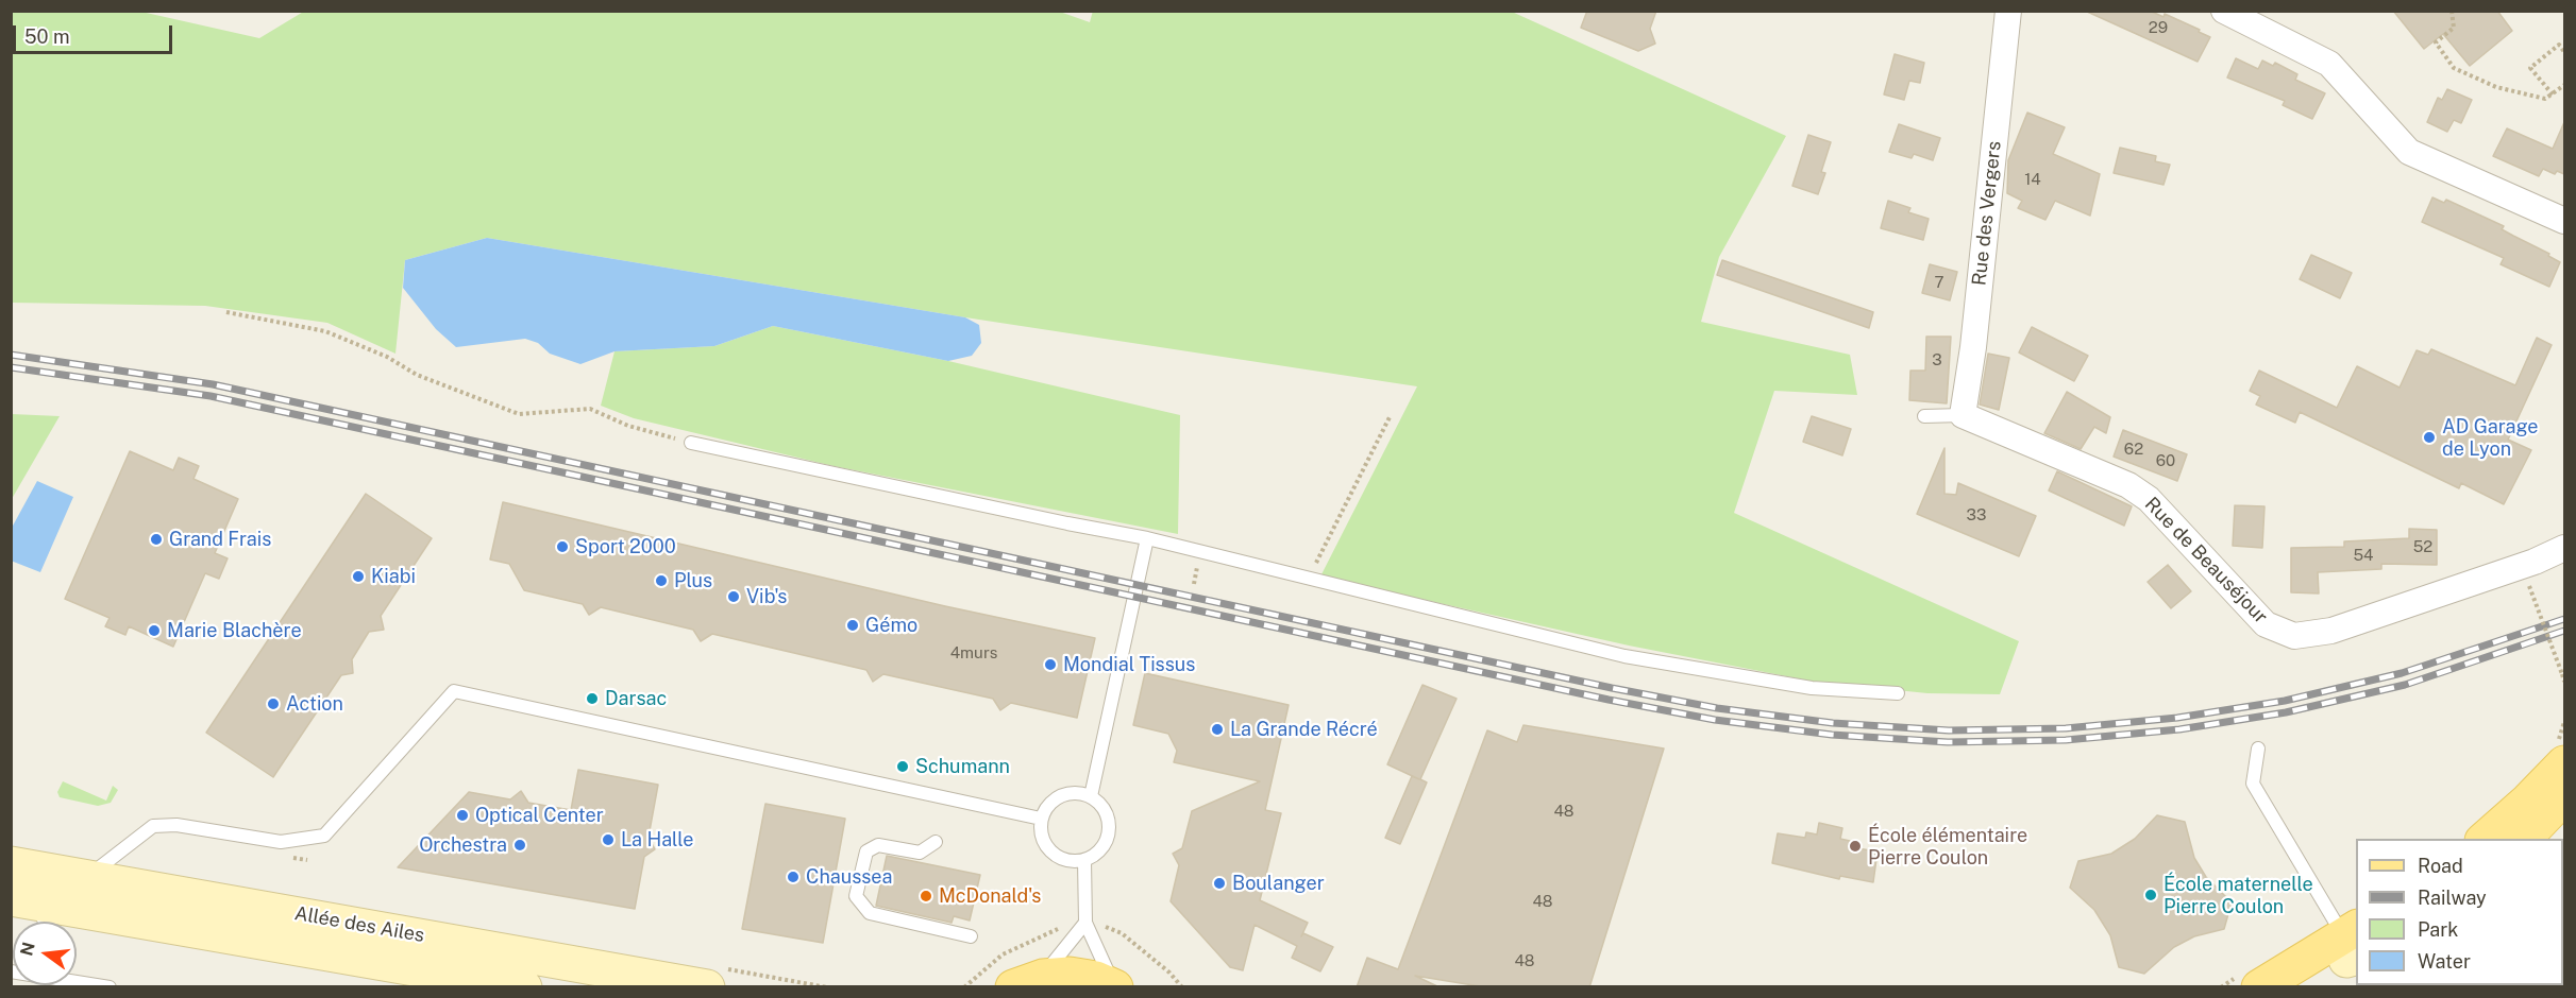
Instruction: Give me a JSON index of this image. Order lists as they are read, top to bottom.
{
  "streets": {
    "main road": ["Allée des Ailes"],
    "street": ["Rue des Vergers", "Rue de Beauséjour"]
  },
  "crossings": [
    ["Rue des Vergers", "Rue de Beauséjour"]
  ],
  "places": [
    "AD Garage de Lyon",
    "Grand Frais",
    "Sport 2000",
    "Kiabi",
    "Plus",
    "Vib's",
    "Gémo",
    "Marie Blachère",
    "Mondial Tissus",
    "Darsac",
    "Action",
    "La Grande Récré",
    "Schumann",
    "Optical Center",
    "La Halle",
    "Orchestra",
    "École élémentaire Pierre Coulon",
    "Chaussea",
    "Boulanger",
    "École maternelle Pierre Coulon",
    "McDonald's"
  ],
  "house_numbers": [
    "29",
    "14",
    "7",
    "3",
    "62",
    "60",
    "33",
    "52",
    "54",
    "4murs",
    "48",
    "48",
    "48"
  ],
  "legend": [
    "Road",
    "Railway",
    "Park",
    "Water"
  ],
  "scale_bar": "50 m",
  "north": "left"
}
